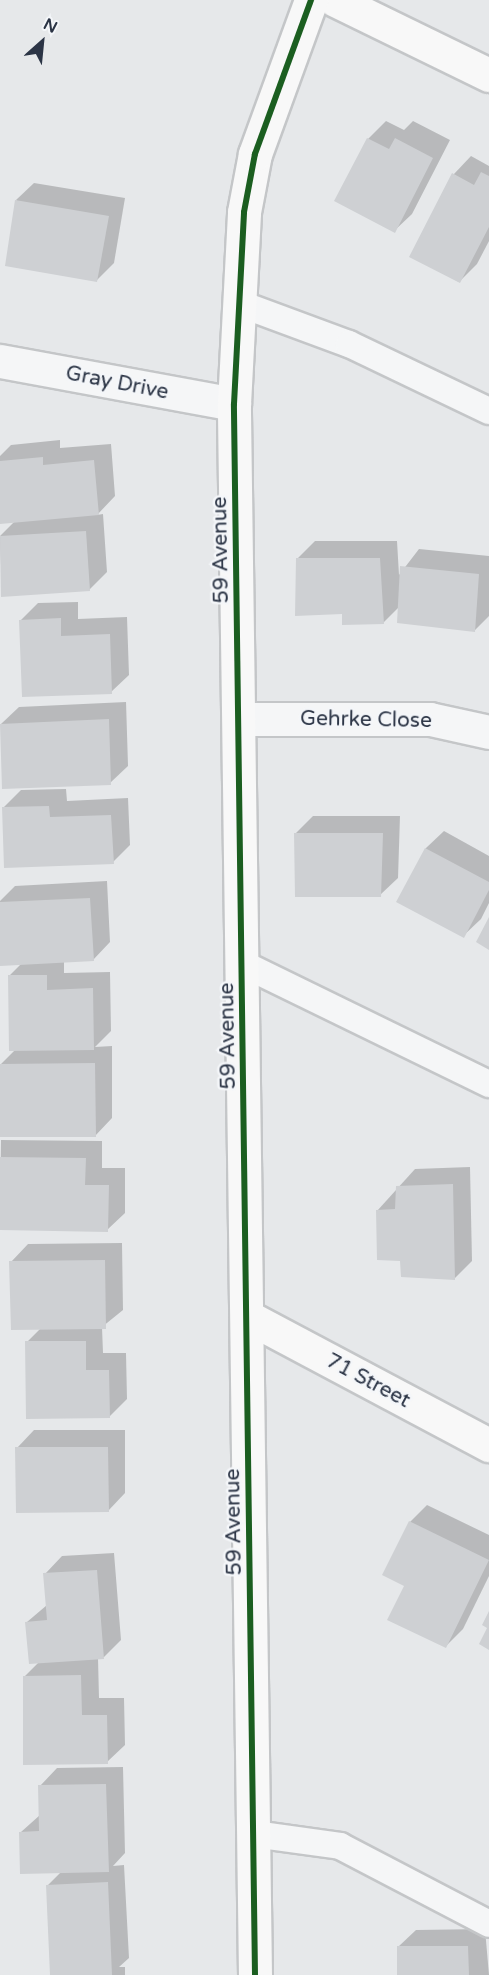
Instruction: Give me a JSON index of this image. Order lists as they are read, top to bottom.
{
  "streets": {
    "street": [
      "Gray Drive",
      "59 Avenue",
      "Gehrke Close",
      "71 Street"
    ]
  },
  "crossings": [
    ["Gray Drive", "59 Avenue"],
    ["59 Avenue", "Gehrke Close"],
    ["59 Avenue", "71 Street"]
  ],
  "north": "top right"
}
